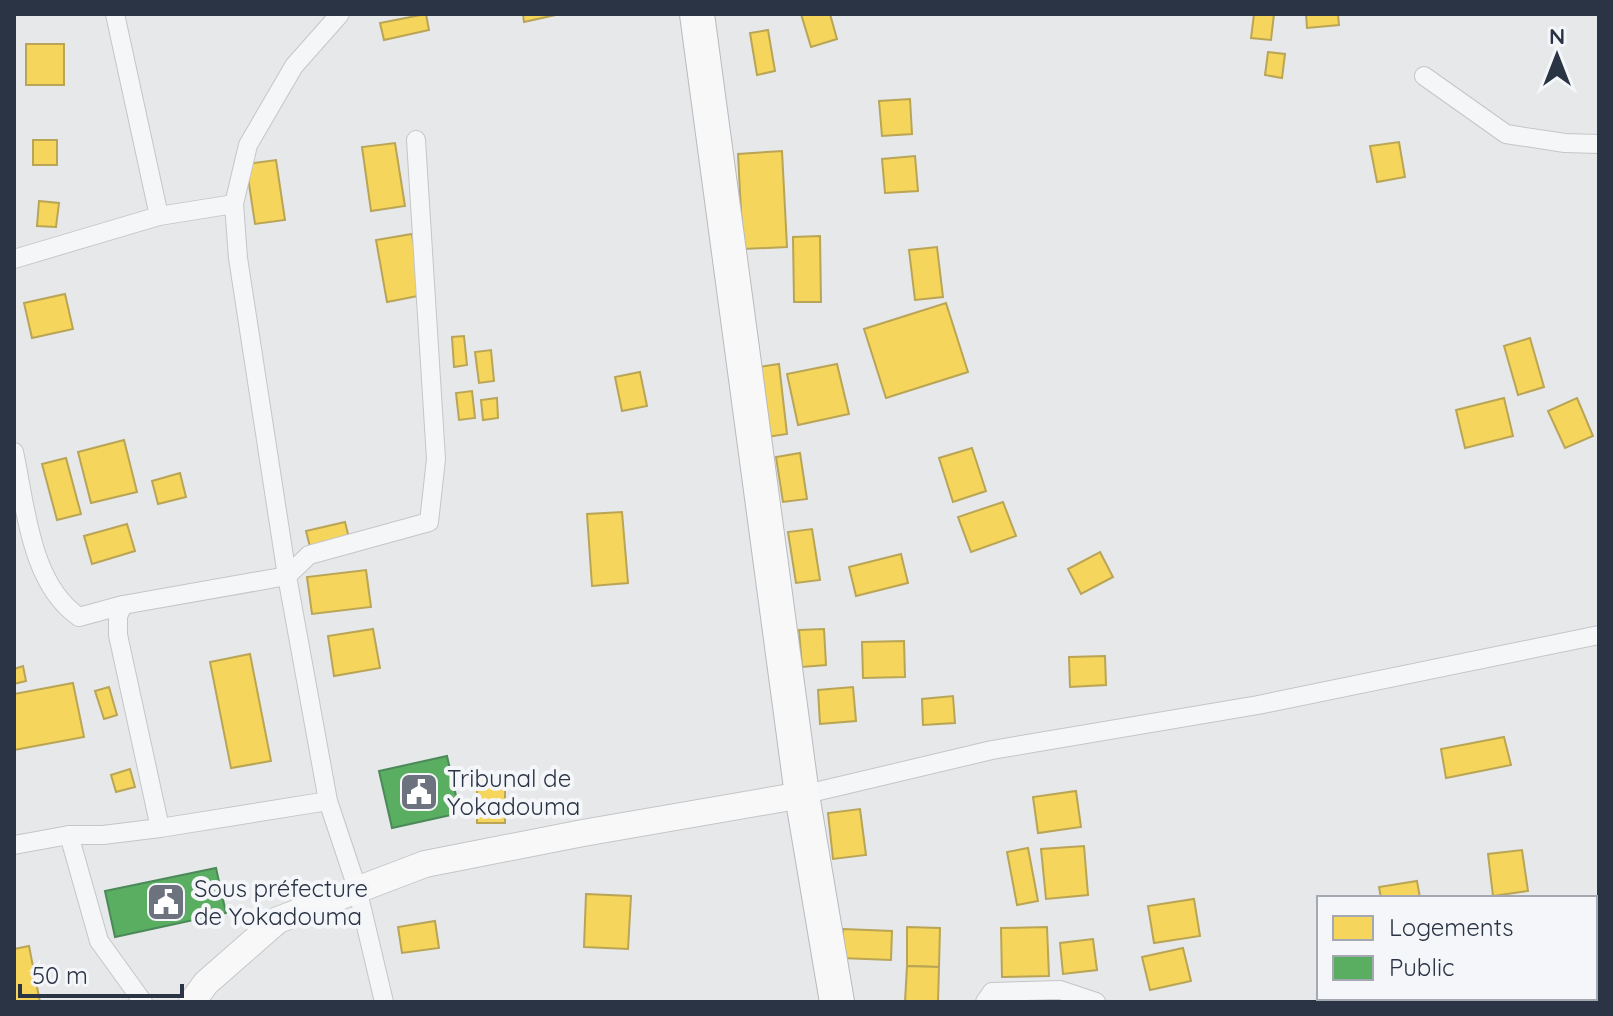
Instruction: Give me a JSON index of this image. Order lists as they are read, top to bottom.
{
  "places": {
    "public building": ["Tribunal de Yokadouma", "Sous préfecture de Yokadouma"]
  },
  "legend": ["Logements", "Public"],
  "scale_bar": "50 m",
  "north": "top"
}
